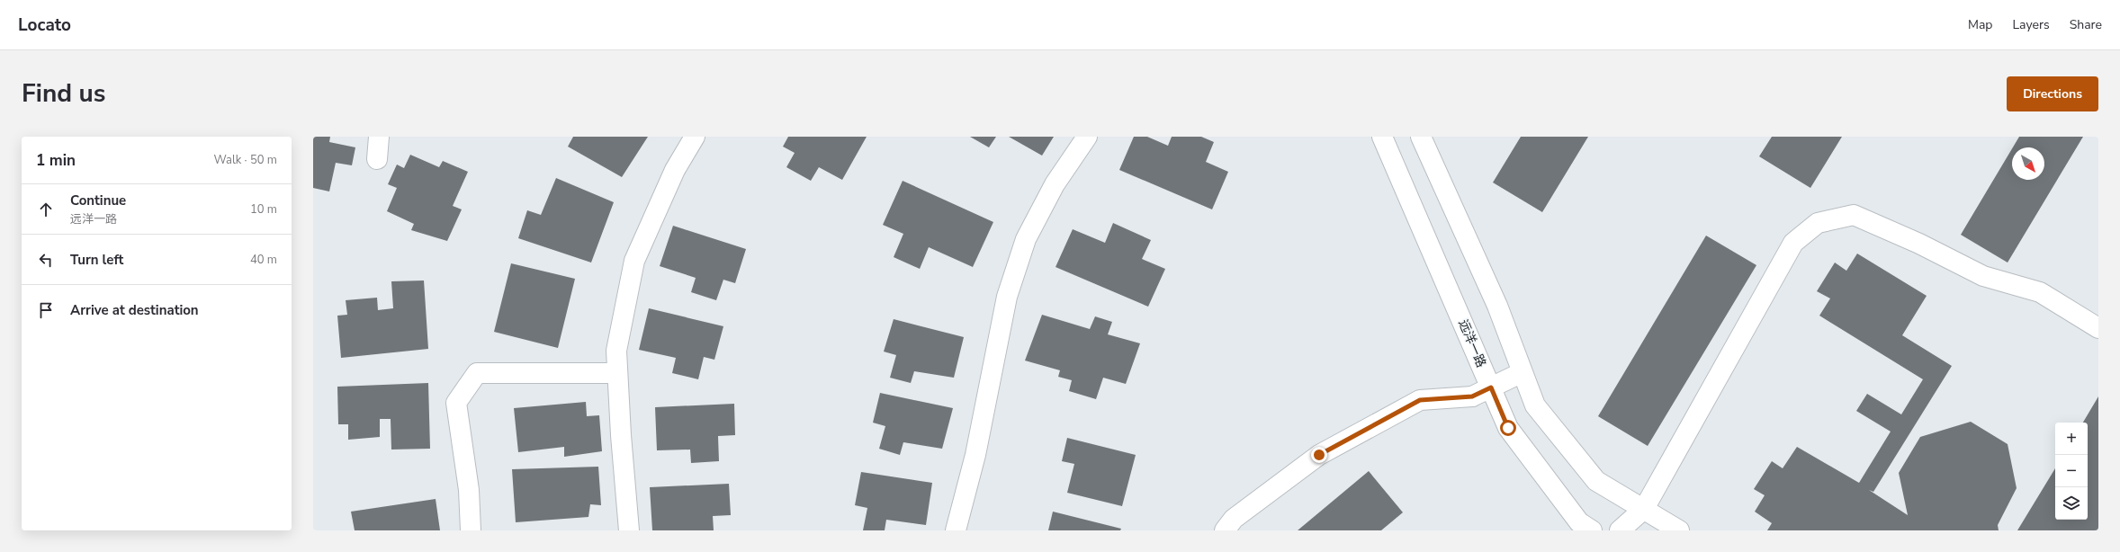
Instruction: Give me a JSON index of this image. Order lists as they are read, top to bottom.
{
  "streets": {
    "street": ["远洋一路"]
  },
  "north": "bottom right",
  "page": {
    "header": "Locato",
    "nav": ["Map", "Layers", "Share"],
    "title": "Find us",
    "buttons": "Directions",
    "heading": ["1 min", "Walk · 50 m"],
    "list": [
      ["Continue", "远洋一路", "10 m"],
      ["Turn left", "40 m"],
      "Arrive at destination"
    ],
    "map_buttons": ["+", "−"]
  }
}
